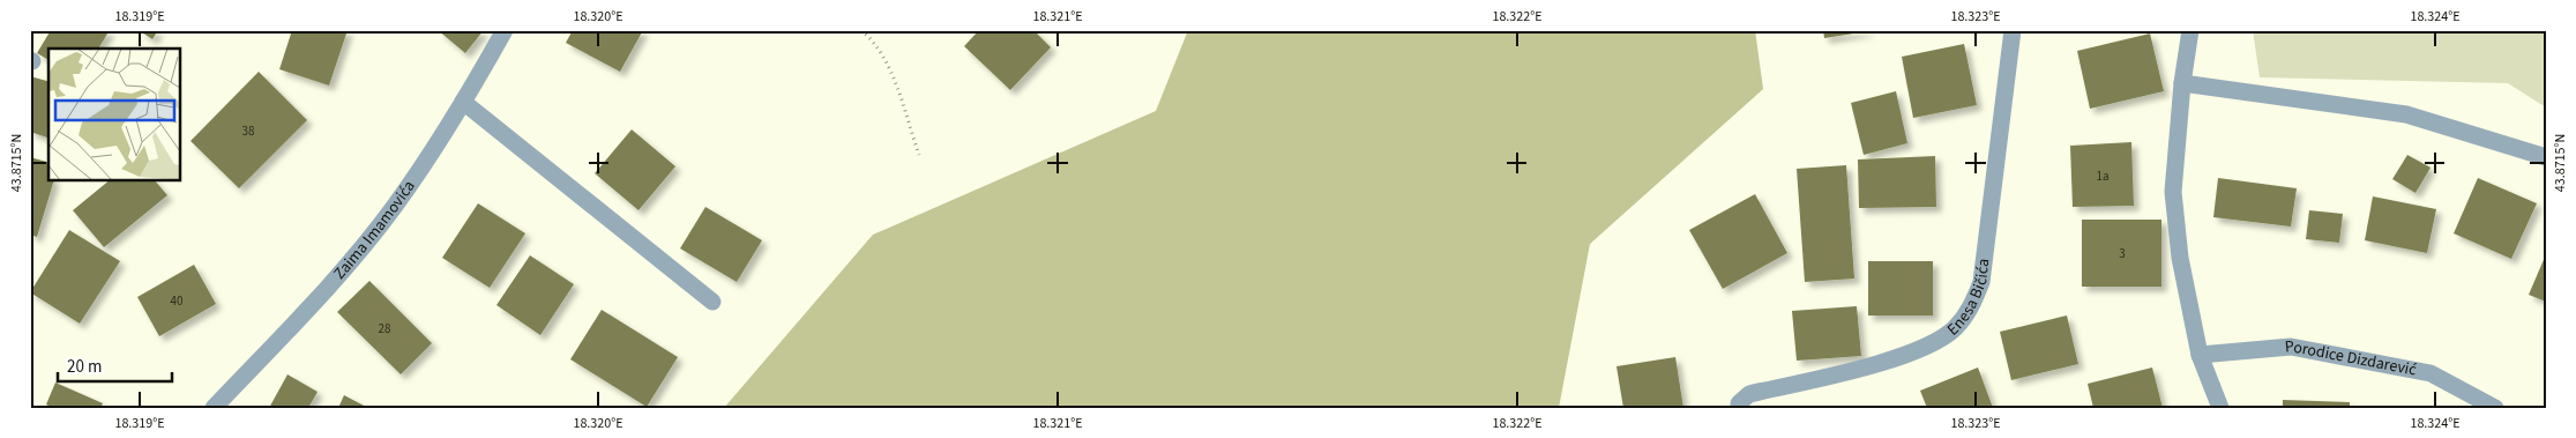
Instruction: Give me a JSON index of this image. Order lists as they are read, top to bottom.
{
  "streets": {
    "street": ["Zaima Imamovića", "Enesa Bičića", "Porodice Dizdarević"]
  },
  "house_numbers": [
    "38",
    "1a",
    "3",
    "40",
    "28"
  ],
  "scale_bar": "20 m",
  "coordinates": [
    "18.319°E",
    "18.320°E",
    "18.321°E",
    "18.322°E",
    "18.323°E",
    "18.324°E",
    "43.8715°N"
  ]
}
